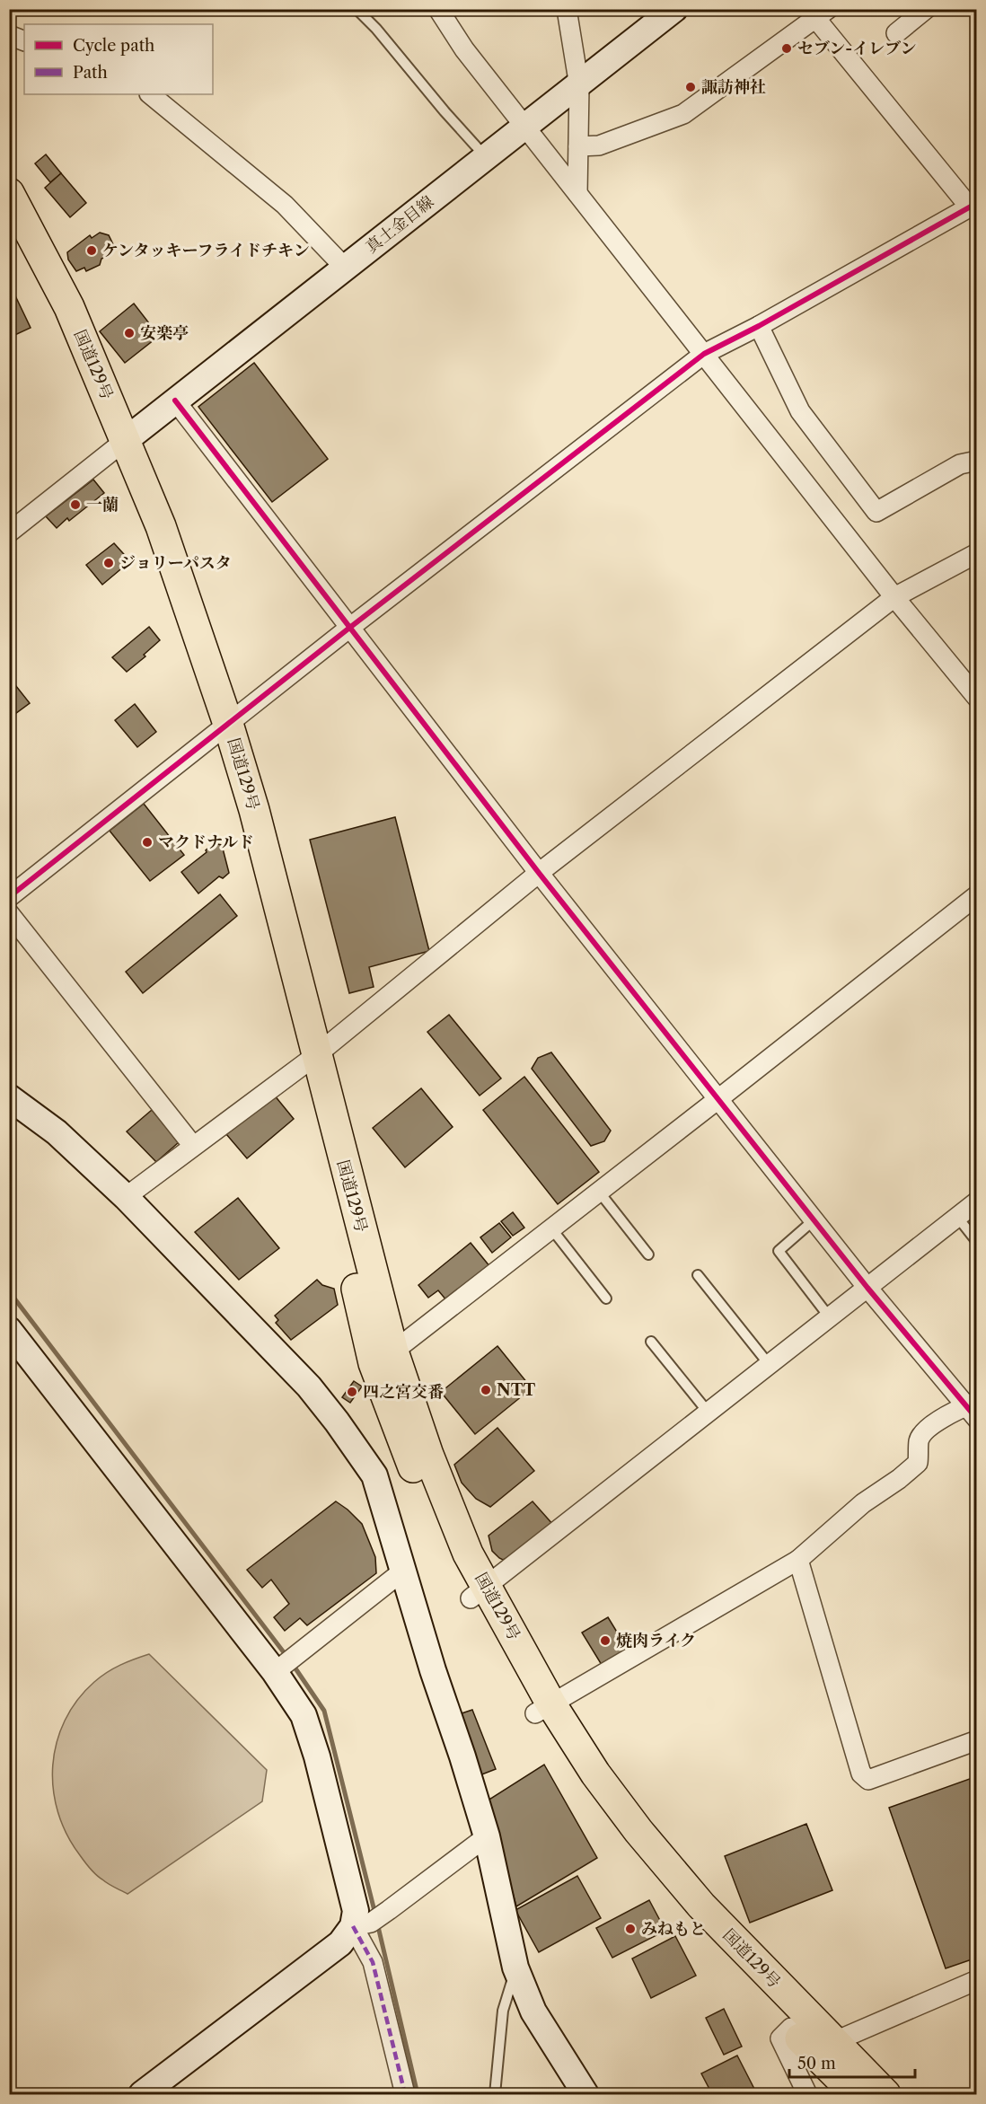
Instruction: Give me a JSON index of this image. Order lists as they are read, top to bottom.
{
  "streets": {
    "highway": ["国道129号"],
    "street": ["真土金目線"]
  },
  "crossings": [
    ["真土金目線", "国道129号"]
  ],
  "places": [
    "セブン-イレブン",
    "諏訪神社",
    "ケンタッキーフライドチキン",
    "安楽亭",
    "一蘭",
    "ジョリーパスタ",
    "マクドナルド",
    "NTT",
    "四之宮交番",
    "焼肉ライク",
    "みねもと"
  ],
  "legend": ["Cycle path", "Path"],
  "scale_bar": "50 m"
}
